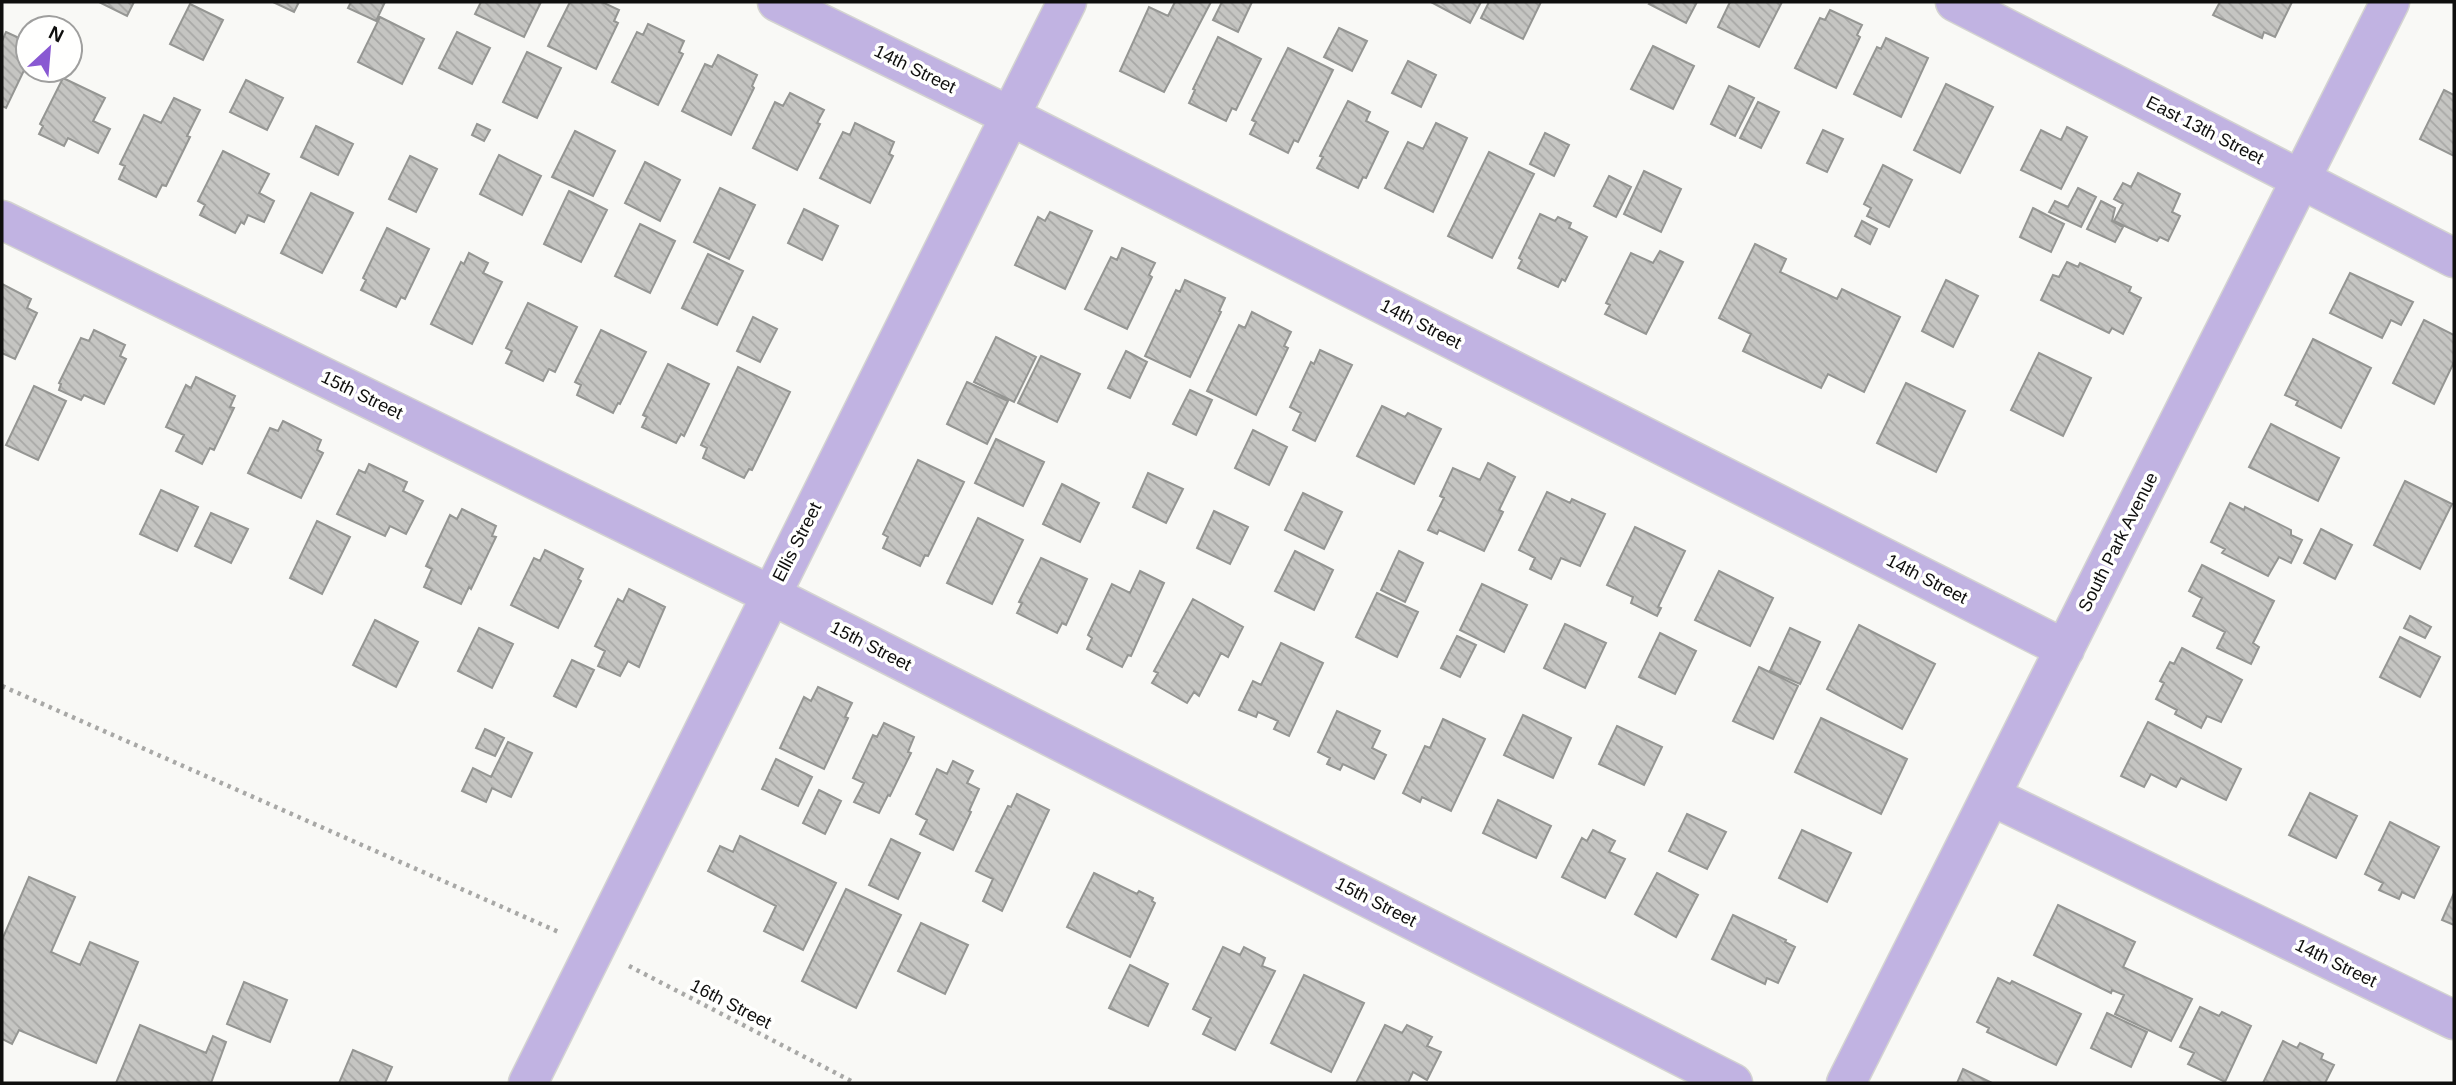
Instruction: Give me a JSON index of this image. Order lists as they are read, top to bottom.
{
  "streets": {
    "street": [
      "14th Street",
      "East 13th Street",
      "15th Street",
      "Ellis Street",
      "South Park Avenue"
    ],
    "path": ["16th Street"]
  },
  "crossings": [
    ["14th Street", "Ellis Street"],
    ["14th Street", "South Park Avenue"],
    ["East 13th Street", "South Park Avenue"],
    ["15th Street", "Ellis Street"],
    ["Ellis Street", "16th Street"]
  ],
  "north": "top right"
}
